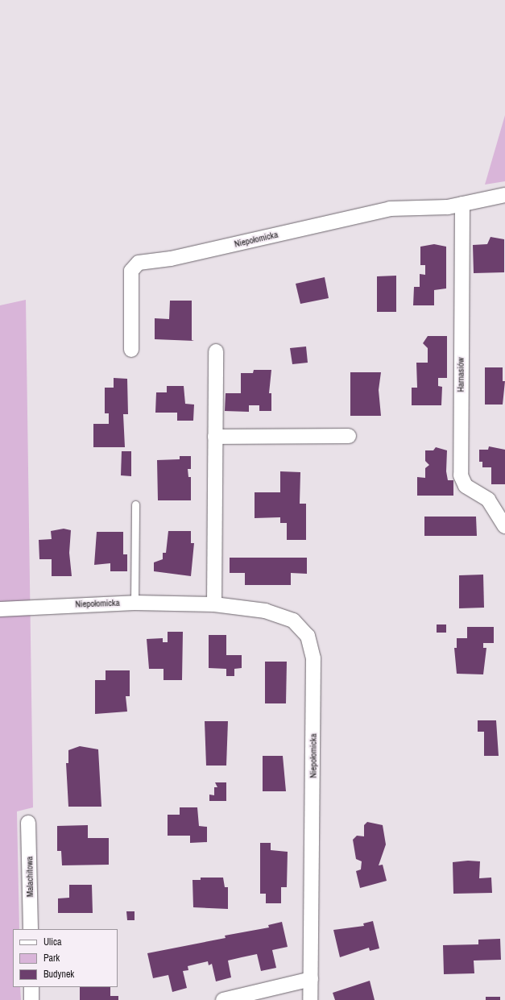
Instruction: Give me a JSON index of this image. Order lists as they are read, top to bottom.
{
  "streets": {
    "street": ["Niepołomicka", "Harnasiów", "Malachitowa"]
  },
  "crossings": [
    ["Niepołomicka", "Harnasiów"]
  ],
  "legend": ["Ulica", "Park", "Budynek"]
}
